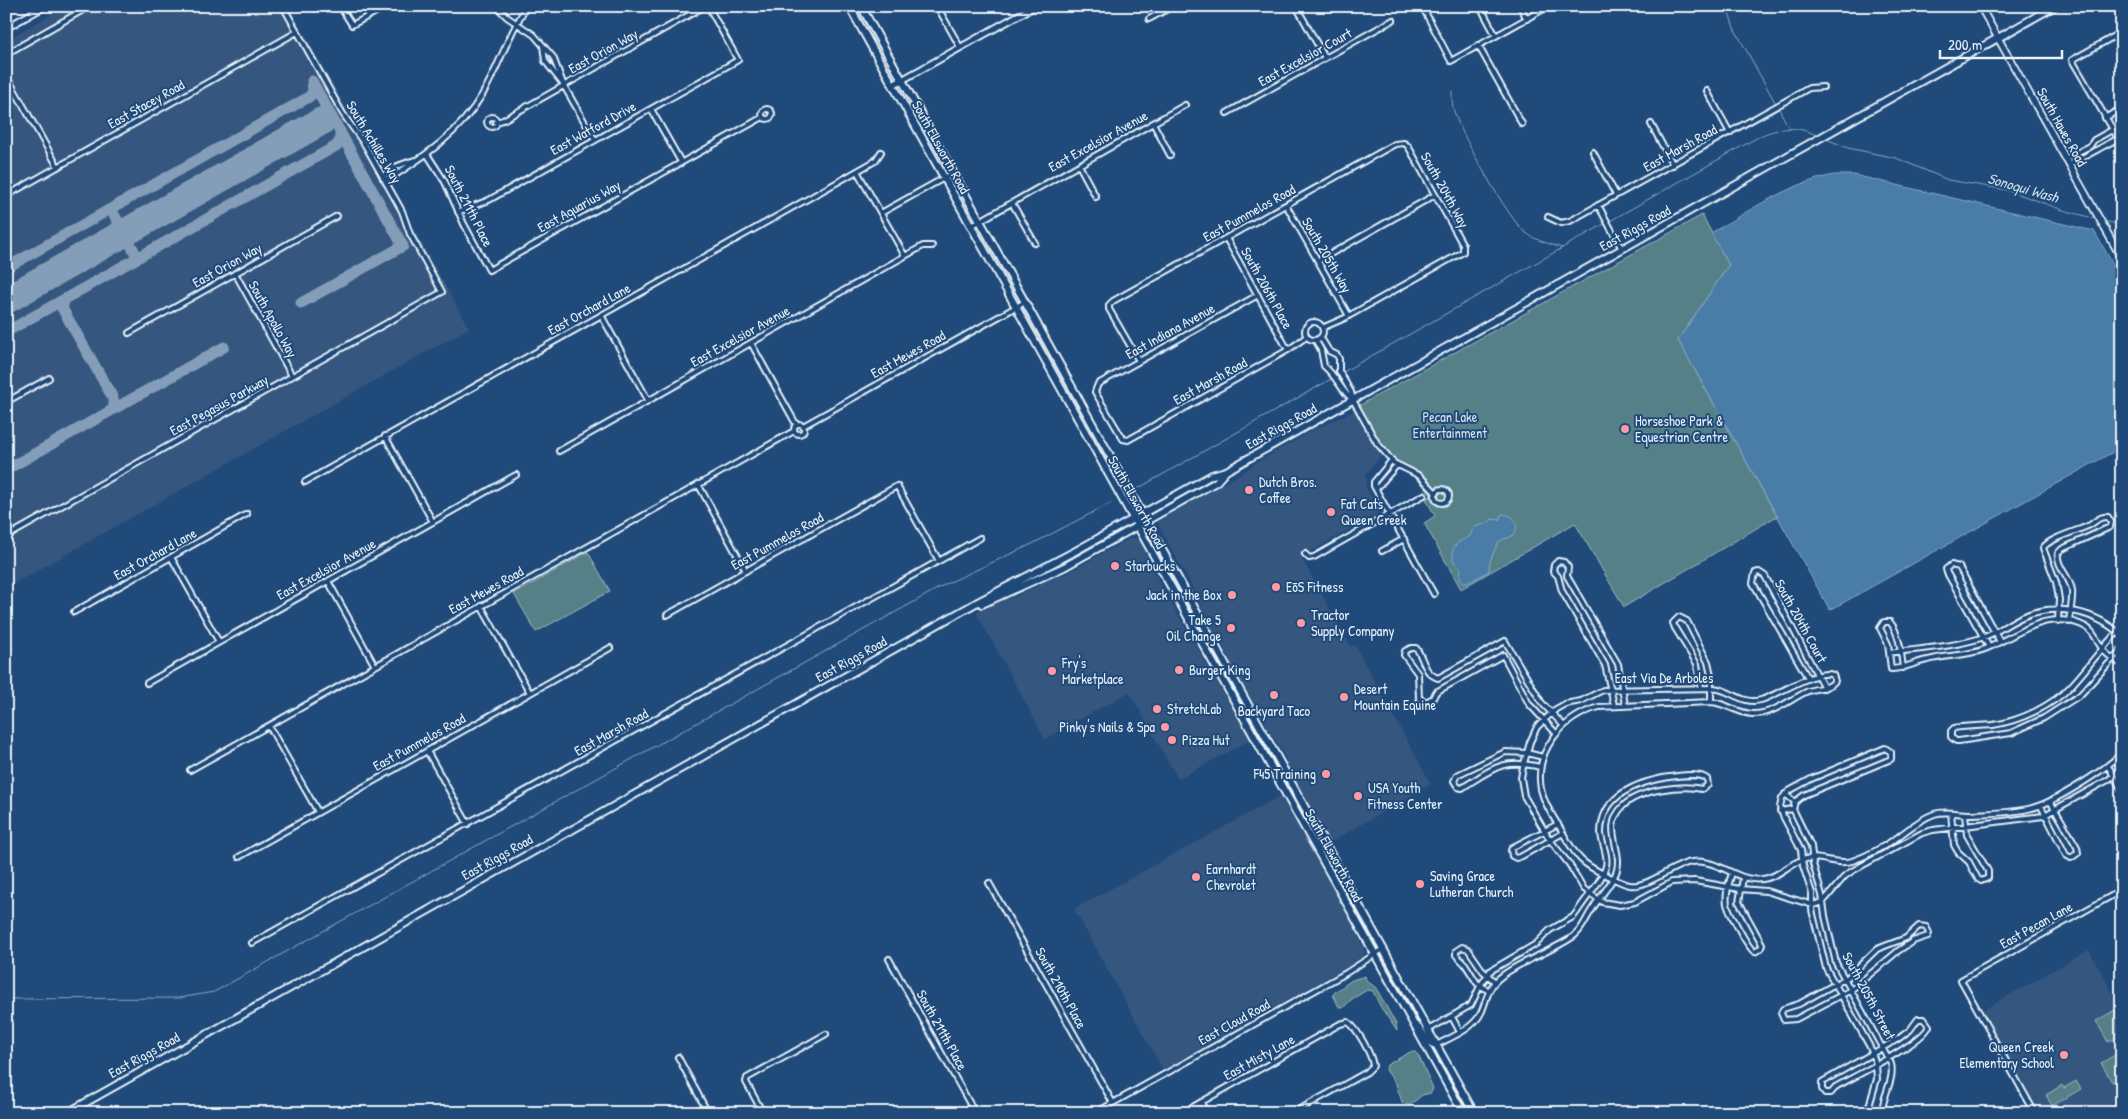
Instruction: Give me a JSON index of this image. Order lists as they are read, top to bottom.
{
  "streets": {
    "main road": ["South Hawes Road", "South Ellsworth Road", "East Riggs Road"],
    "street": [
      "East Orion Way",
      "East Excelsior Court",
      "East Stacey Road",
      "East Watford Drive",
      "East Excelsior Avenue",
      "South Achilles Way",
      "East Marsh Road",
      "South 204th Way",
      "South 211th Place",
      "East Aquarius Way",
      "East Pummelos Road",
      "South 205th Way",
      "South 206th Place",
      "East Orchard Lane",
      "South Apollo Way",
      "East Indiana Avenue",
      "East Mewes Road",
      "East Pegasus Parkway",
      "South 204th Court",
      "East Via De Arboles",
      "East Pecan Lane",
      "South 210th Place",
      "South 205th Street",
      "East Cloud Road",
      "East Misty Lane"
    ]
  },
  "crossings": [
    ["East Orion Way", "East Watford Drive"],
    ["East Orion Way", "South Apollo Way"],
    ["East Stacey Road", "South Achilles Way"],
    ["South Hawes Road", "East Riggs Road"],
    ["East Watford Drive", "South 211th Place"],
    ["East Excelsior Avenue", "South Ellsworth Road"],
    ["South Achilles Way", "East Pegasus Parkway"],
    ["South Ellsworth Road", "East Riggs Road"],
    ["South Ellsworth Road", "East Mewes Road"],
    ["South Ellsworth Road", "East Cloud Road"],
    ["East Marsh Road", "South 204th Way"],
    ["East Marsh Road", "East Pummelos Road"],
    ["East Marsh Road", "South 205th Way"],
    ["East Marsh Road", "South 206th Place"],
    ["East Marsh Road", "East Indiana Avenue"],
    ["South 204th Way", "East Pummelos Road"],
    ["South 211th Place", "East Aquarius Way"],
    ["East Pummelos Road", "South 205th Way"],
    ["East Pummelos Road", "South 206th Place"],
    ["East Pummelos Road", "East Indiana Avenue"],
    ["South 206th Place", "East Indiana Avenue"],
    ["South Apollo Way", "East Pegasus Parkway"],
    ["South 204th Court", "East Via De Arboles"],
    ["South 210th Place", "East Cloud Road"]
  ],
  "water": ["Sonoqui Wash"],
  "parks": ["Pecan Lake Entertainment"],
  "places": [
    "Horseshoe Park & Equestrian Centre",
    "Dutch Bros. Coffee",
    "Fat Cats Queen Creek",
    "Starbucks",
    "EōS Fitness",
    "Jack in the Box",
    "Tractor Supply Company",
    "Take 5 Oil Change",
    "Burger King",
    "Fry's Marketplace",
    "Backyard Taco",
    "Desert Mountain Equine",
    "StretchLab",
    "Pinky's Nails & Spa",
    "Pizza Hut",
    "F45 Training",
    "USA Youth Fitness Center",
    "Earnhardt Chevrolet",
    "Saving Grace Lutheran Church",
    "Queen Creek Elementary School"
  ],
  "scale_bar": "200 m"
}
